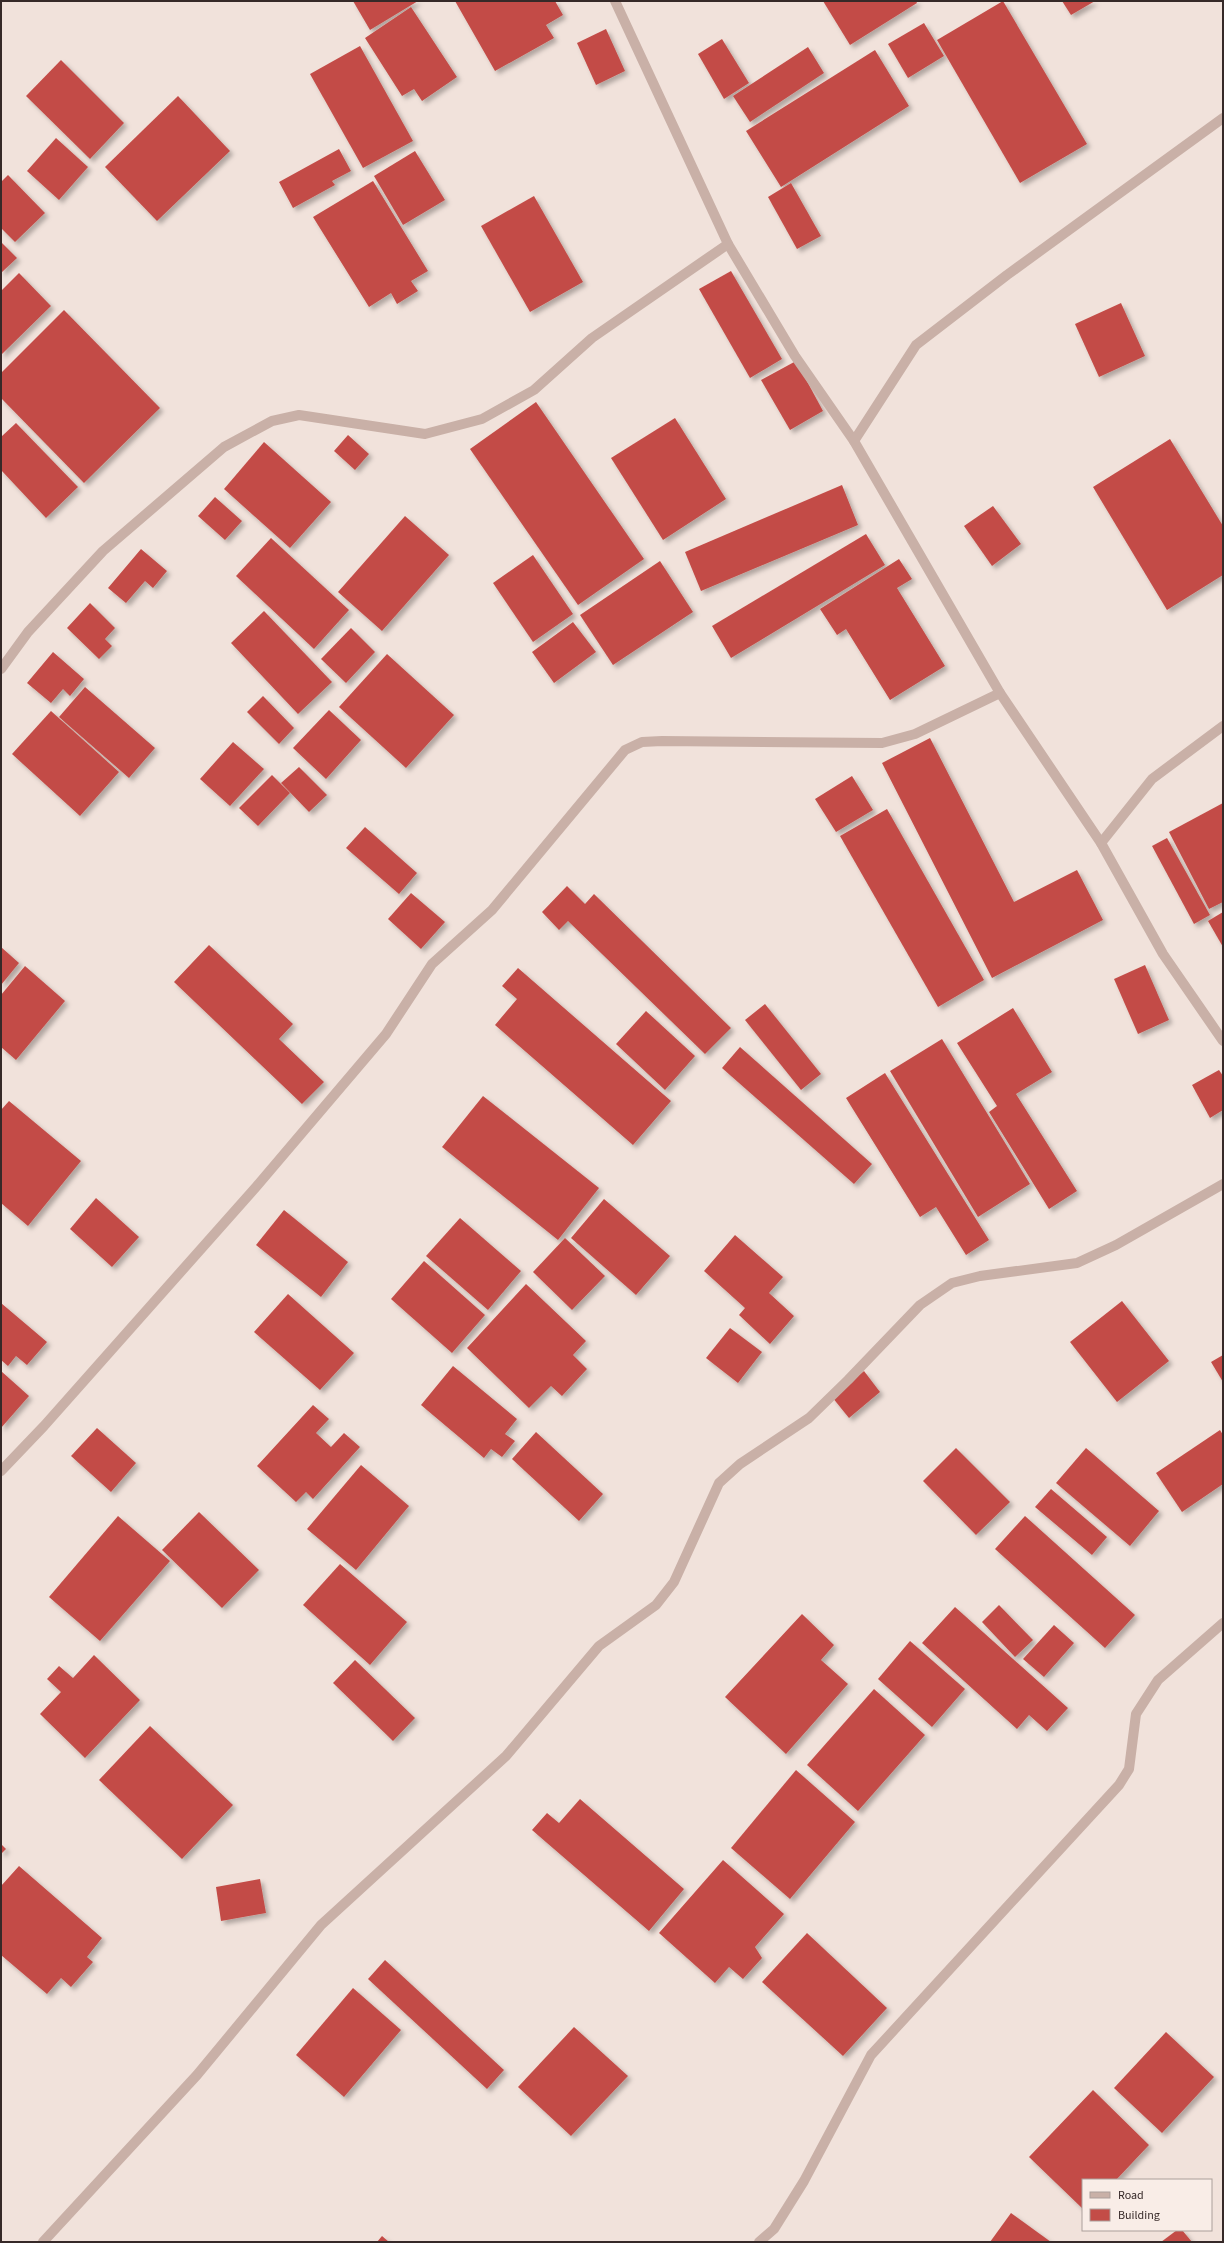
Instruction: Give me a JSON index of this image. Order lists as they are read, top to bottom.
{
  "legend": ["Road", "Building"]
}
